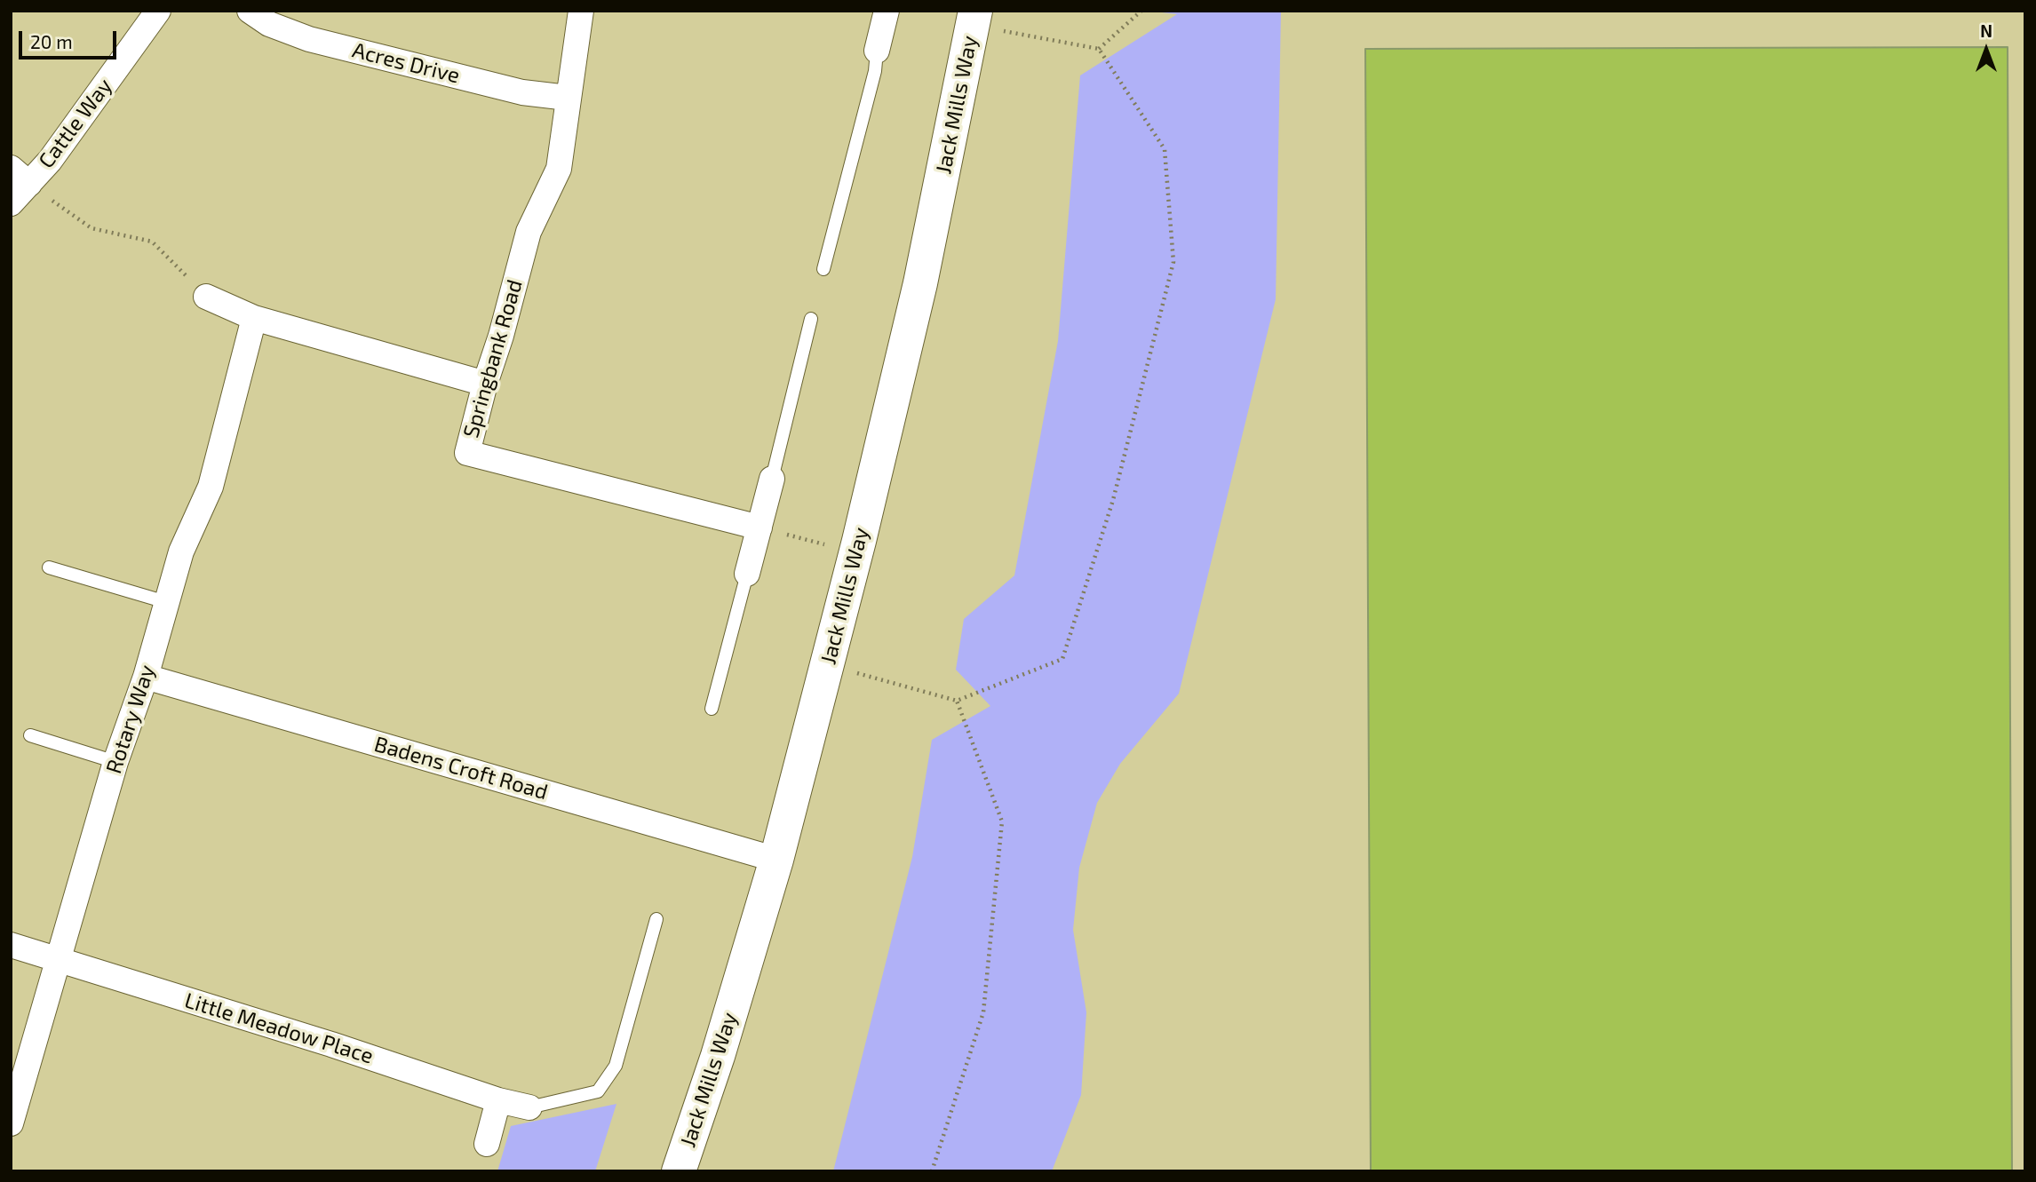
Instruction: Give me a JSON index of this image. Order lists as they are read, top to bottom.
{
  "streets": {
    "main road": ["Jack Mills Way"],
    "street": [
      "Acres Drive",
      "Cattle Way",
      "Springbank Road",
      "Rotary Way",
      "Badens Croft Road",
      "Little Meadow Place"
    ]
  },
  "crossings": [
    ["Acres Drive", "Springbank Road"],
    ["Jack Mills Way", "Badens Croft Road"],
    ["Rotary Way", "Badens Croft Road"],
    ["Rotary Way", "Little Meadow Place"]
  ],
  "scale_bar": "20 m",
  "north": "top"
}
